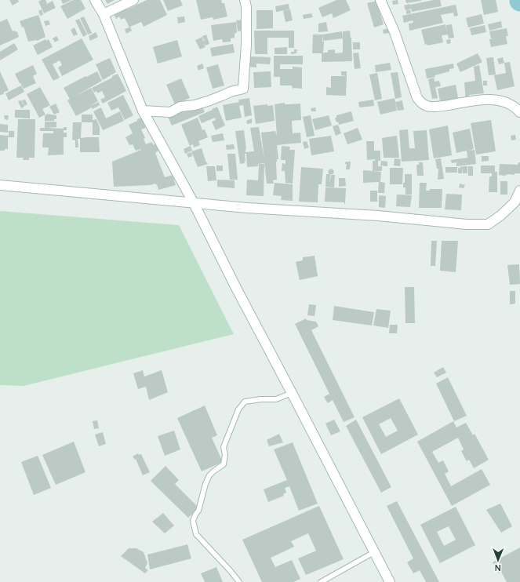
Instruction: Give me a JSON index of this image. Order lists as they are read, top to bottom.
{
  "north": "bottom"
}
